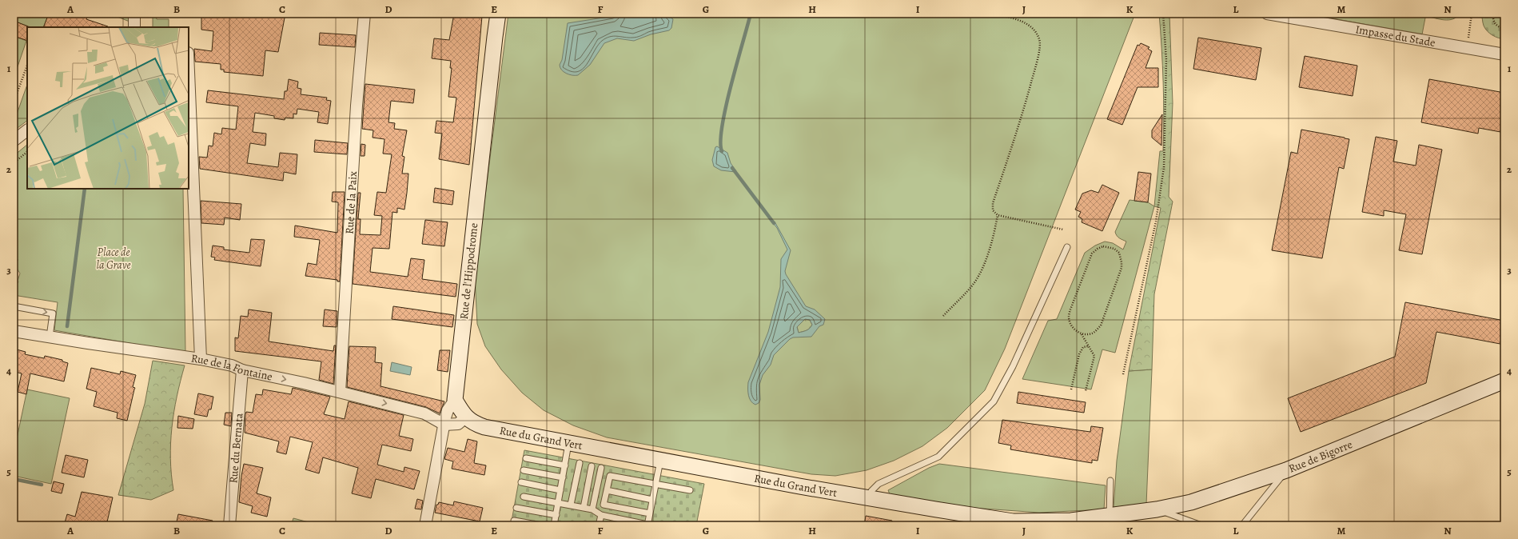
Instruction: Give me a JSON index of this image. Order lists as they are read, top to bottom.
{
  "streets": {
    "main road": ["Rue de l'Hippodrome", "Rue du Grand Vert", "Rue de Bigorre"],
    "street": [
      "Impasse du Stade",
      "Rue de la Paix",
      "Rue de la Fontaine",
      "Rue du Bernata"
    ]
  },
  "crossings": [
    ["Rue de la Paix", "Rue de la Fontaine"],
    ["Rue de l'Hippodrome", "Rue de la Fontaine"],
    ["Rue de l'Hippodrome", "Rue du Grand Vert"],
    ["Rue de la Fontaine", "Rue du Bernata"],
    ["Rue du Grand Vert", "Rue de Bigorre"]
  ],
  "one_way": ["Rue de la Fontaine"],
  "parks": ["Place de la Grave"],
  "grid": {
    "columns": [
      "A",
      "B",
      "C",
      "D",
      "E",
      "F",
      "G",
      "H",
      "I",
      "J",
      "K",
      "L",
      "M",
      "N"
    ],
    "rows": [
      "1",
      "2",
      "3",
      "4",
      "5"
    ]
  }
}
